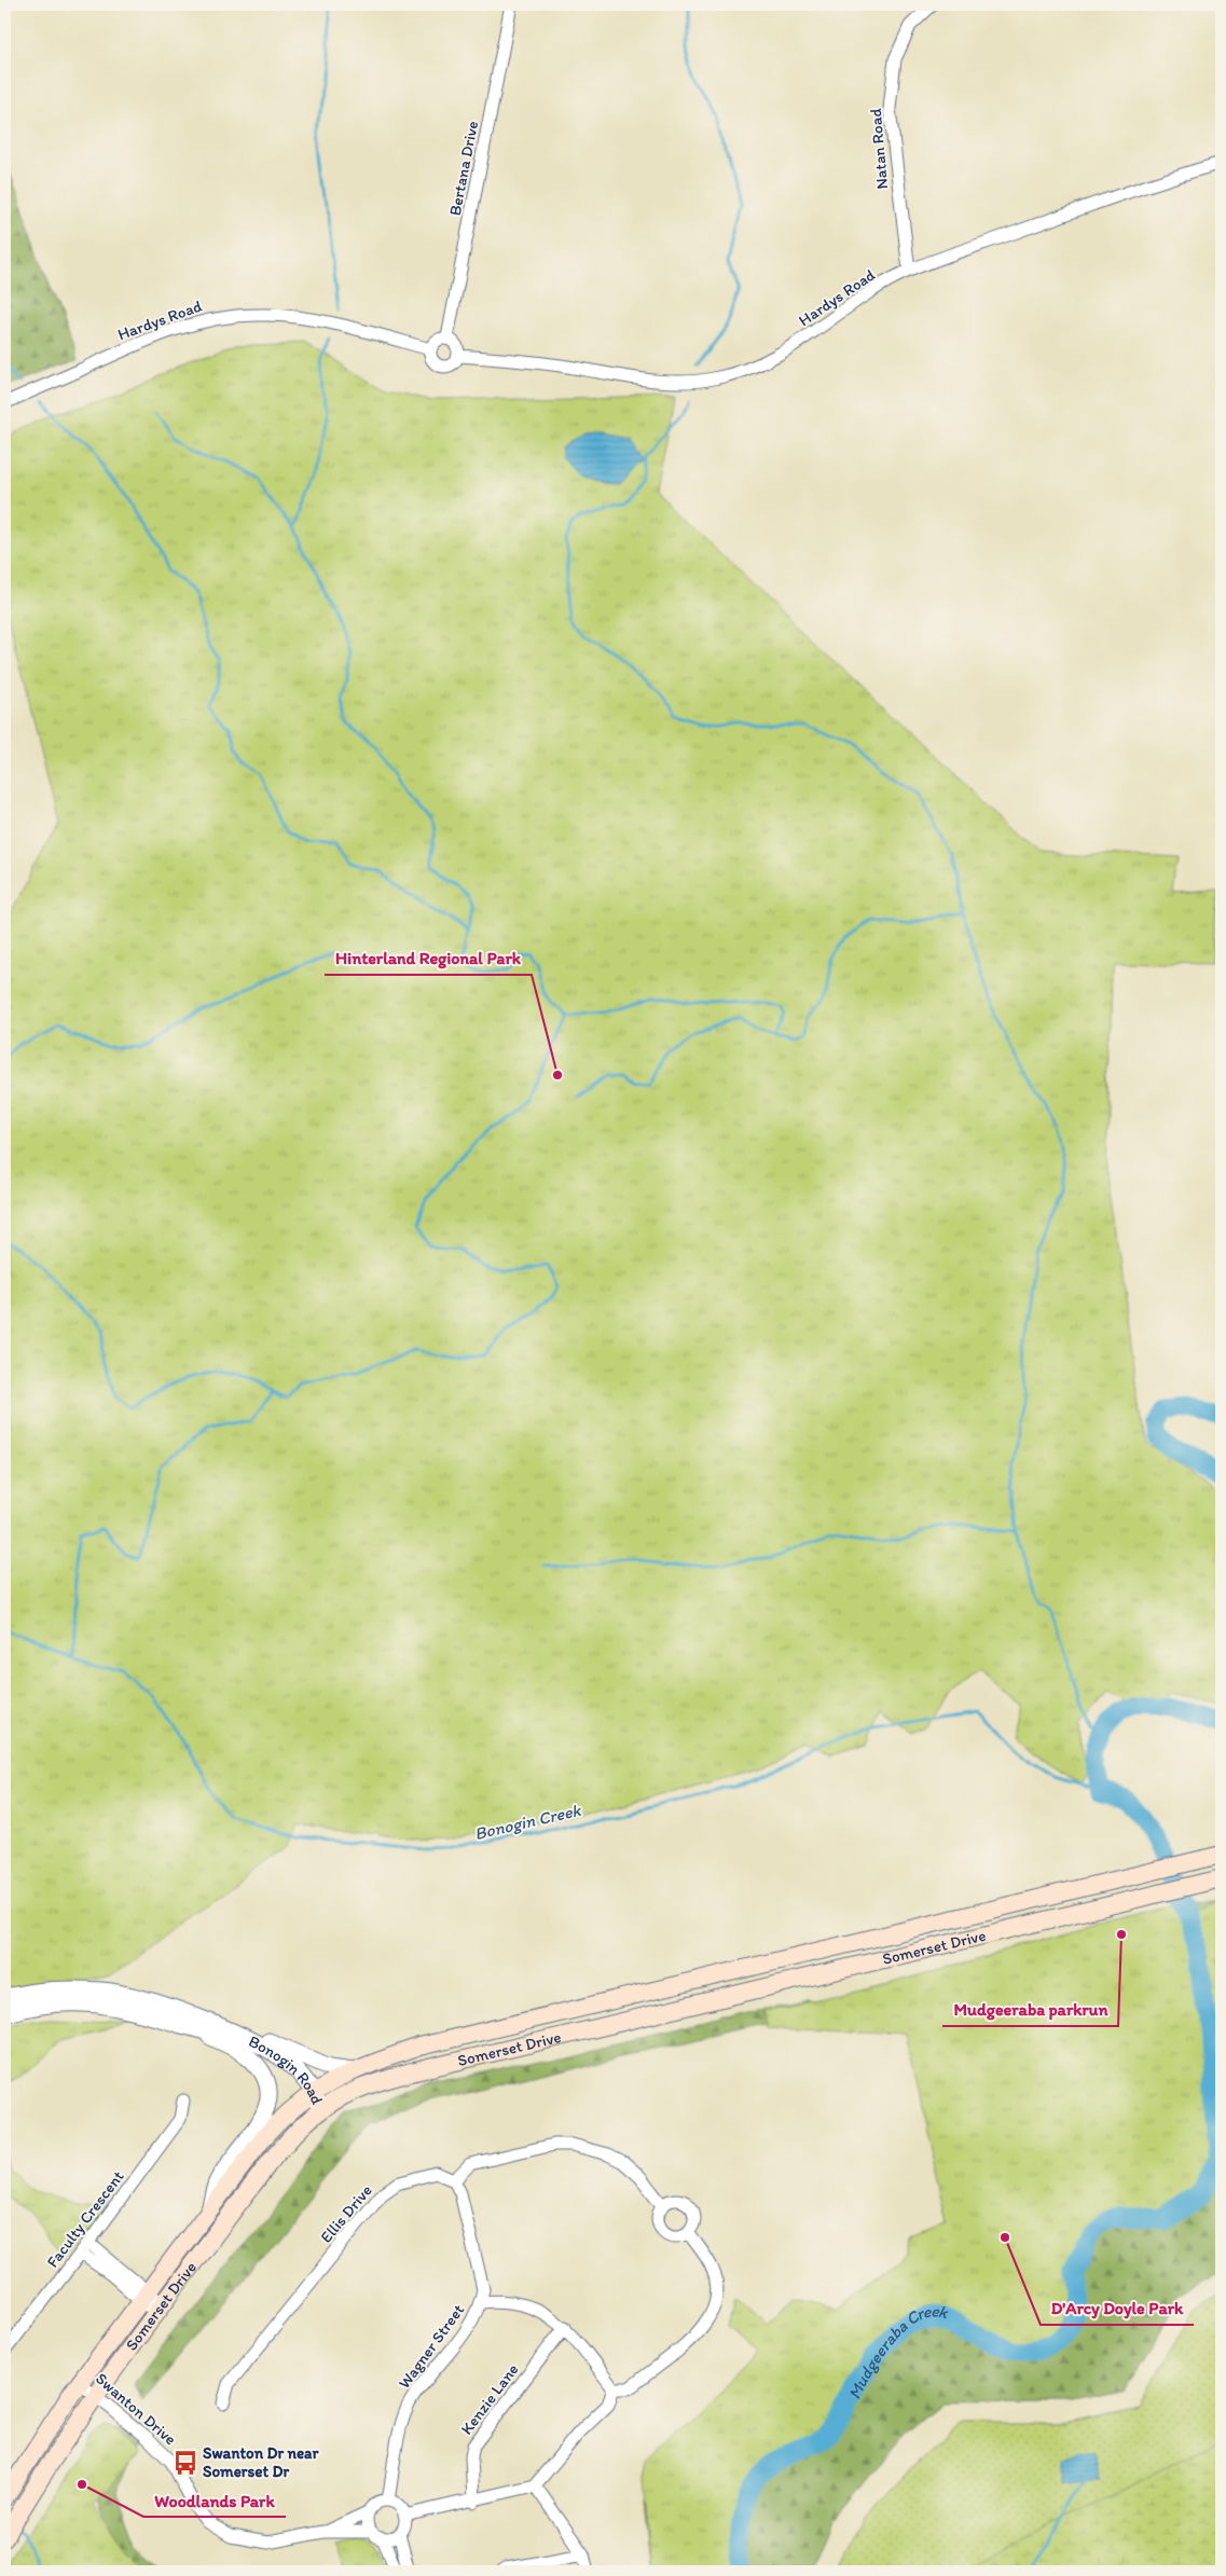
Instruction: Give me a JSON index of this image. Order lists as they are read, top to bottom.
{
  "streets": {
    "main road": ["Somerset Drive"],
    "street": [
      "Natan Road",
      "Bertana Drive",
      "Hardys Road",
      "Bonogin Road",
      "Ellis Drive",
      "Faculty Crescent",
      "Wagner Street",
      "Kenzie Lane",
      "Swanton Drive"
    ]
  },
  "crossings": [
    ["Natan Road", "Hardys Road"],
    ["Bertana Drive", "Hardys Road"],
    ["Somerset Drive", "Bonogin Road"],
    ["Somerset Drive", "Swanton Drive"],
    ["Ellis Drive", "Wagner Street"],
    ["Wagner Street", "Swanton Drive"]
  ],
  "water": ["Bonogin Creek", "Mudgeeraba Creek"],
  "places": {
    "other": [
      "Hinterland Regional Park",
      "Mudgeeraba parkrun",
      "D'Arcy Doyle Park",
      "Woodlands Park"
    ],
    "bus stop": ["Swanton Dr near Somerset Dr"]
  }
}
